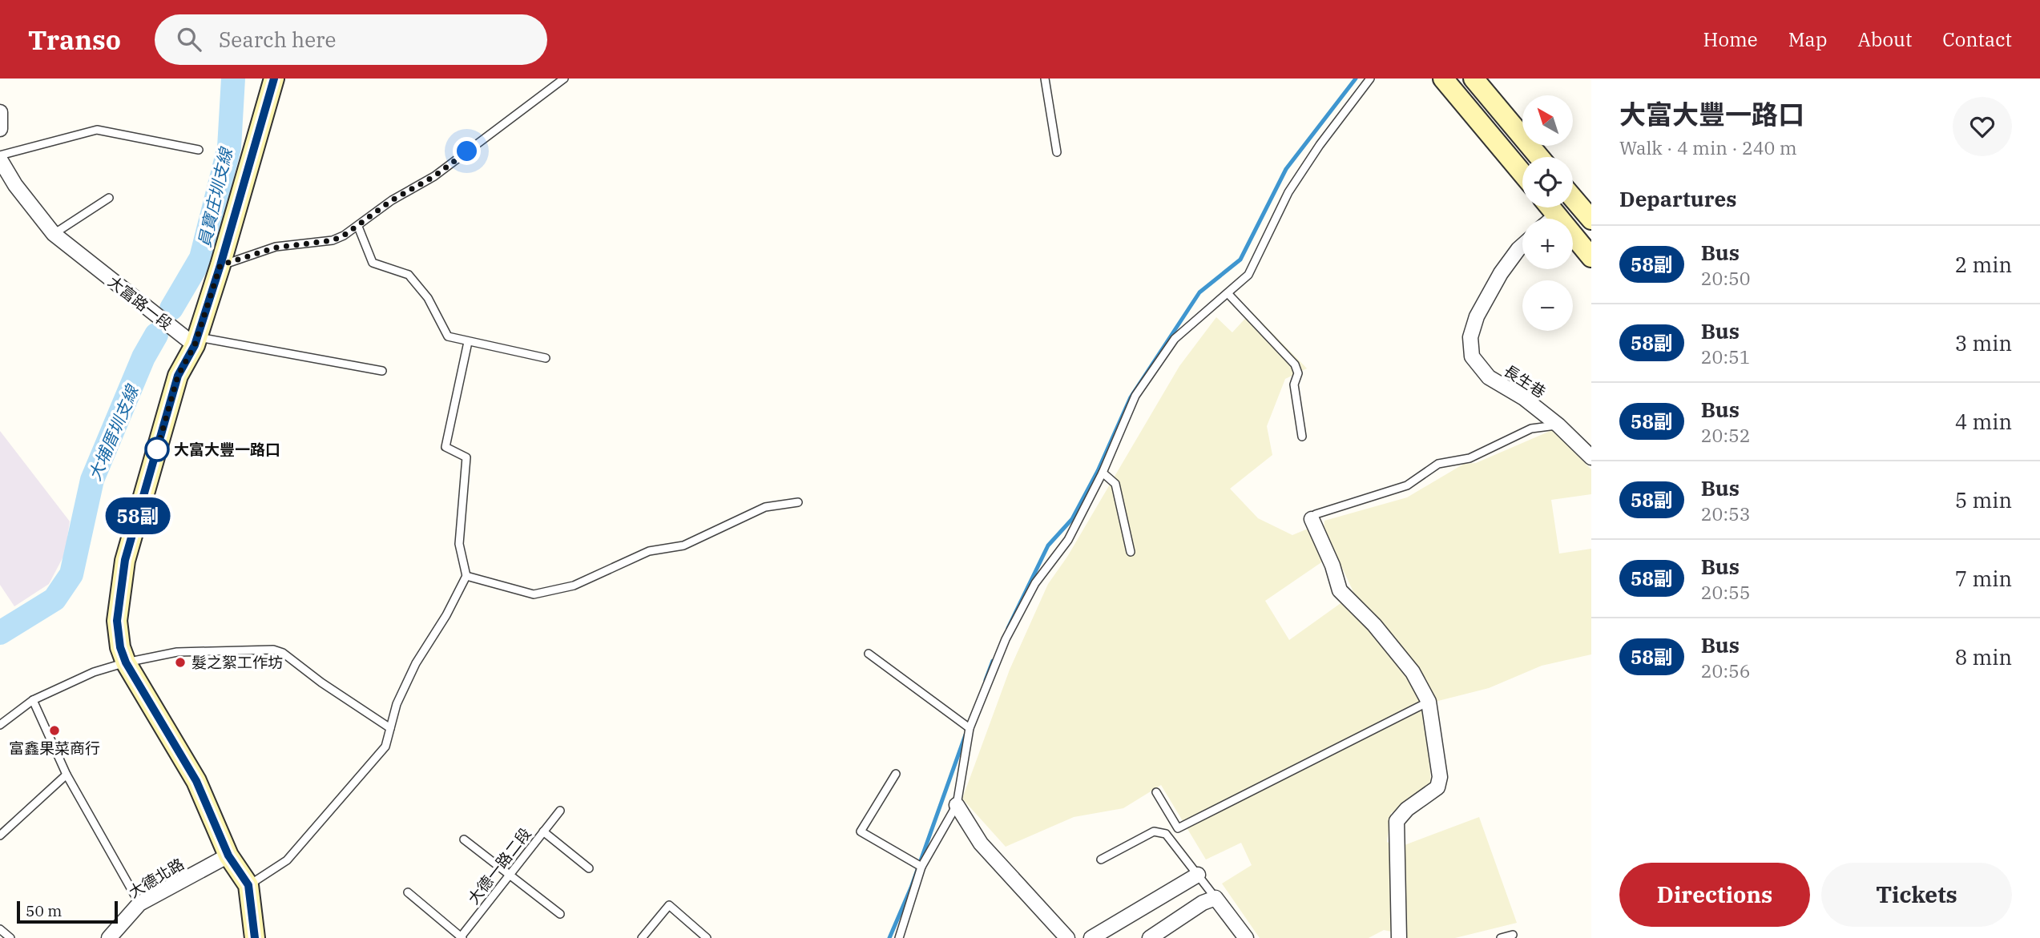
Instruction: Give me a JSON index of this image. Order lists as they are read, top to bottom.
{
  "streets": {
    "street": ["大富路一段", "長生巷", "大德北路"],
    "lane": ["大德一路二段"]
  },
  "water": ["員寶庄圳支線", "大埔厝圳支線"],
  "places": ["大富大豐一路口", "髮之絮工作坊", "富鑫果菜商行"],
  "lines": ["bus line 58副"],
  "scale_bar": "50 m",
  "north": "top left",
  "page": {
    "header": "Transo",
    "search": "Search here",
    "nav": [
      "Home",
      "Map",
      "About",
      "Contact"
    ],
    "on_map": "58副",
    "heading": [
      ["大富大豐一路口", "Walk · 4 min · 240 m"],
      "Departures"
    ],
    "map_buttons": ["+", "−"],
    "list": [
      {
        "mark": "58副",
        "name": "Bus",
        "note": "20:50",
        "value": "2 min"
      },
      {
        "mark": "58副",
        "name": "Bus",
        "note": "20:51",
        "value": "3 min"
      },
      {
        "mark": "58副",
        "name": "Bus",
        "note": "20:52",
        "value": "4 min"
      },
      {
        "mark": "58副",
        "name": "Bus",
        "note": "20:53",
        "value": "5 min"
      },
      {
        "mark": "58副",
        "name": "Bus",
        "note": "20:55",
        "value": "7 min"
      },
      {
        "mark": "58副",
        "name": "Bus",
        "note": "20:56",
        "value": "8 min"
      }
    ],
    "buttons": ["Directions", "Tickets"],
    "scale": "50 m"
  }
}
